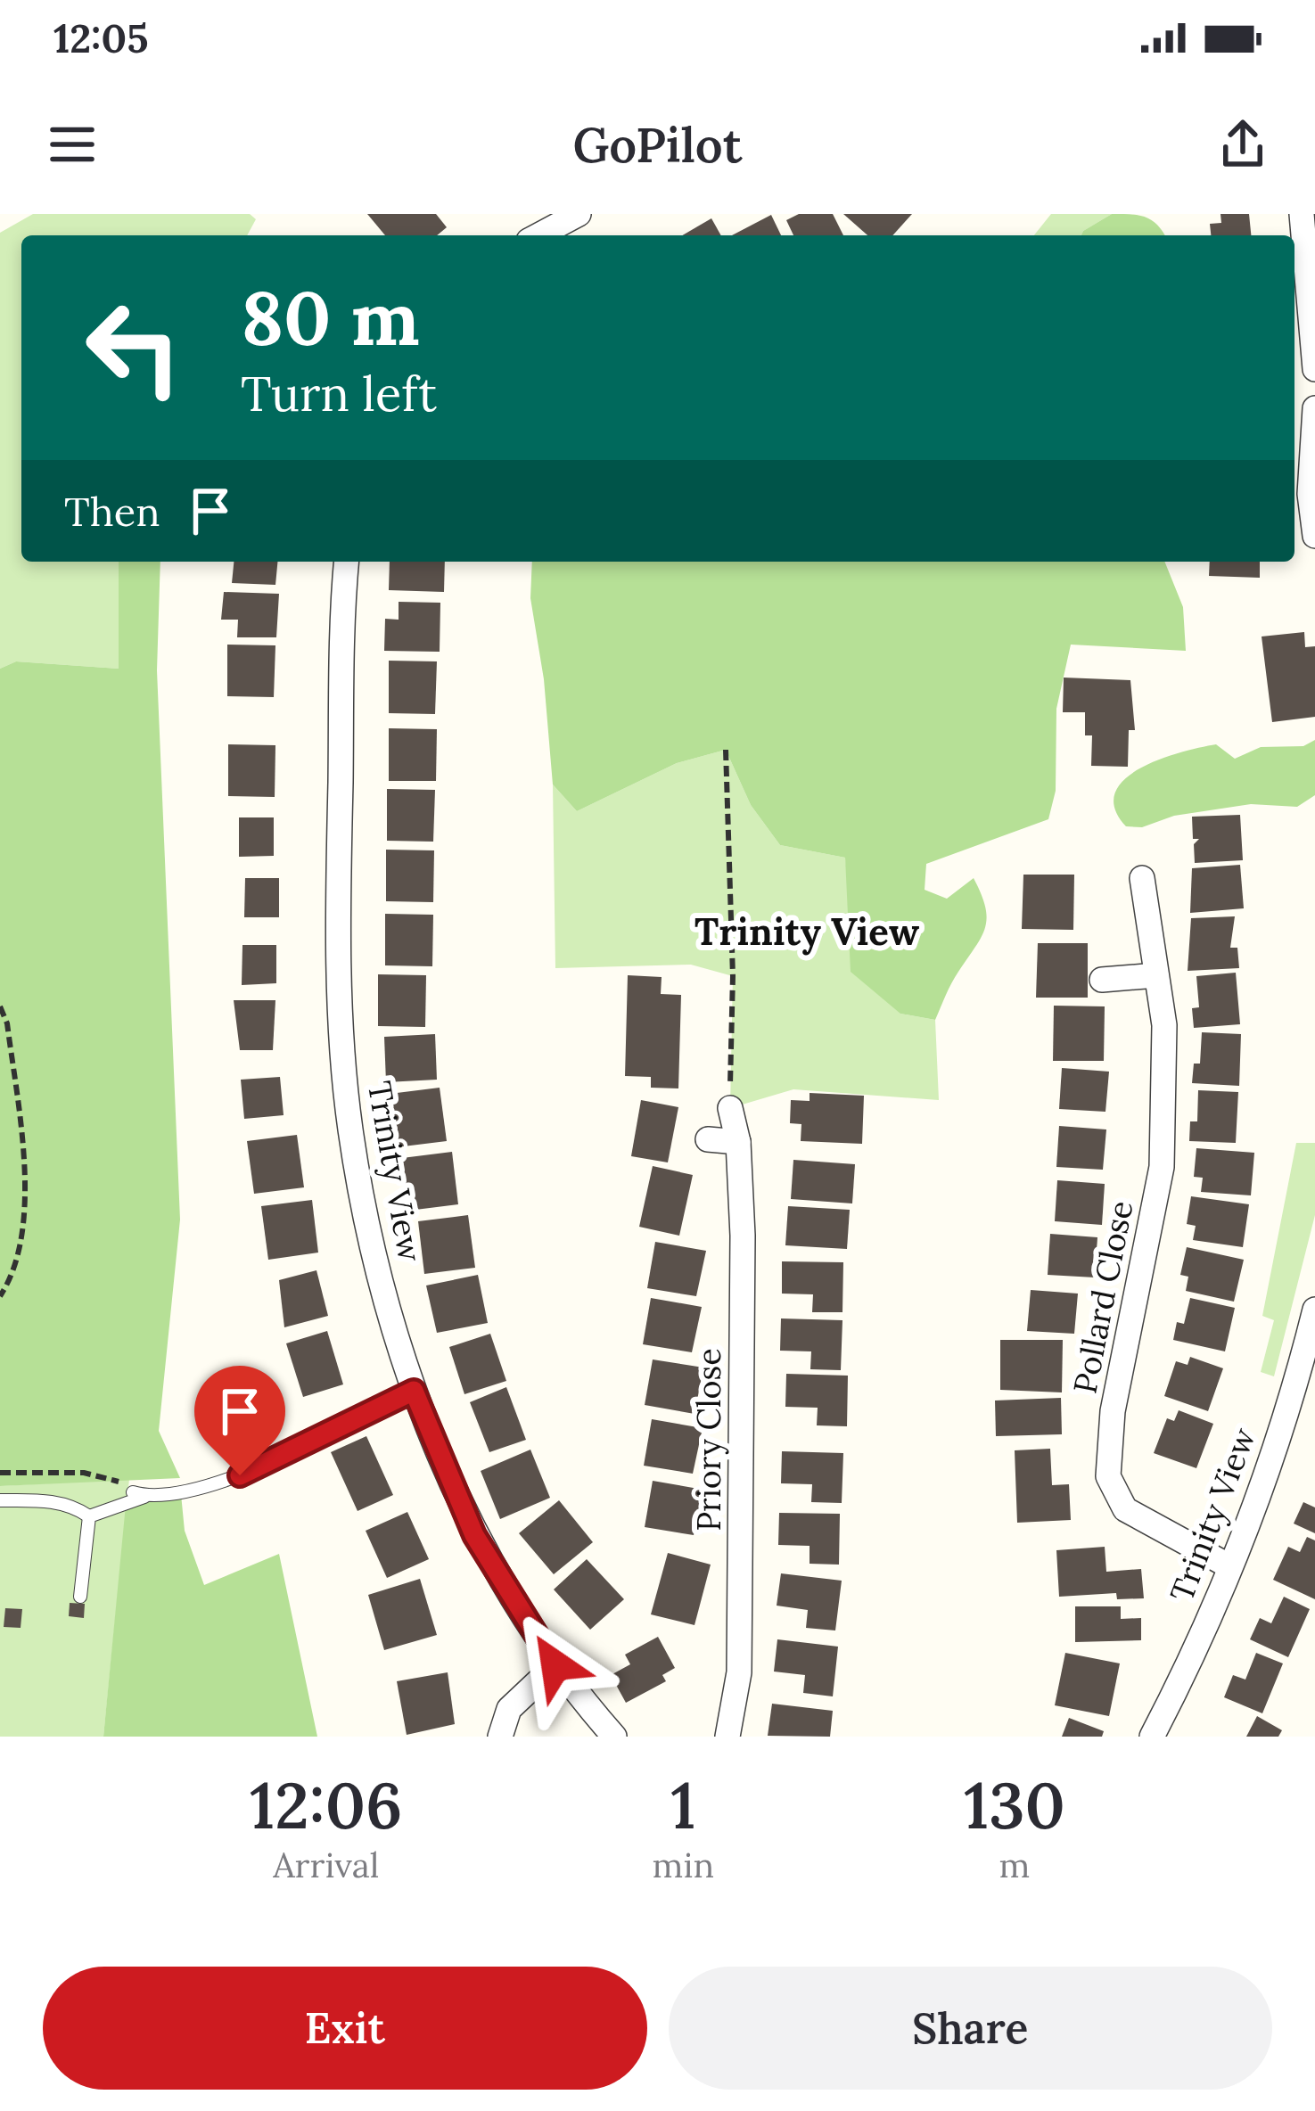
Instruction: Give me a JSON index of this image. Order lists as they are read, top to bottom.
{
  "streets": {
    "street": ["Trinity View", "Pollard Close", "Priory Close"]
  },
  "crossings": [
    ["Trinity View", "Pollard Close"]
  ],
  "districts": ["Trinity View"],
  "page": {
    "status": "12:05",
    "header": "GoPilot",
    "turn": ["80 m", "Turn left"],
    "then": "Then",
    "eta": [
      "12:06",
      "Arrival",
      "1",
      "min",
      "130",
      "m"
    ],
    "buttons": ["Exit", "Share"]
  }
}
